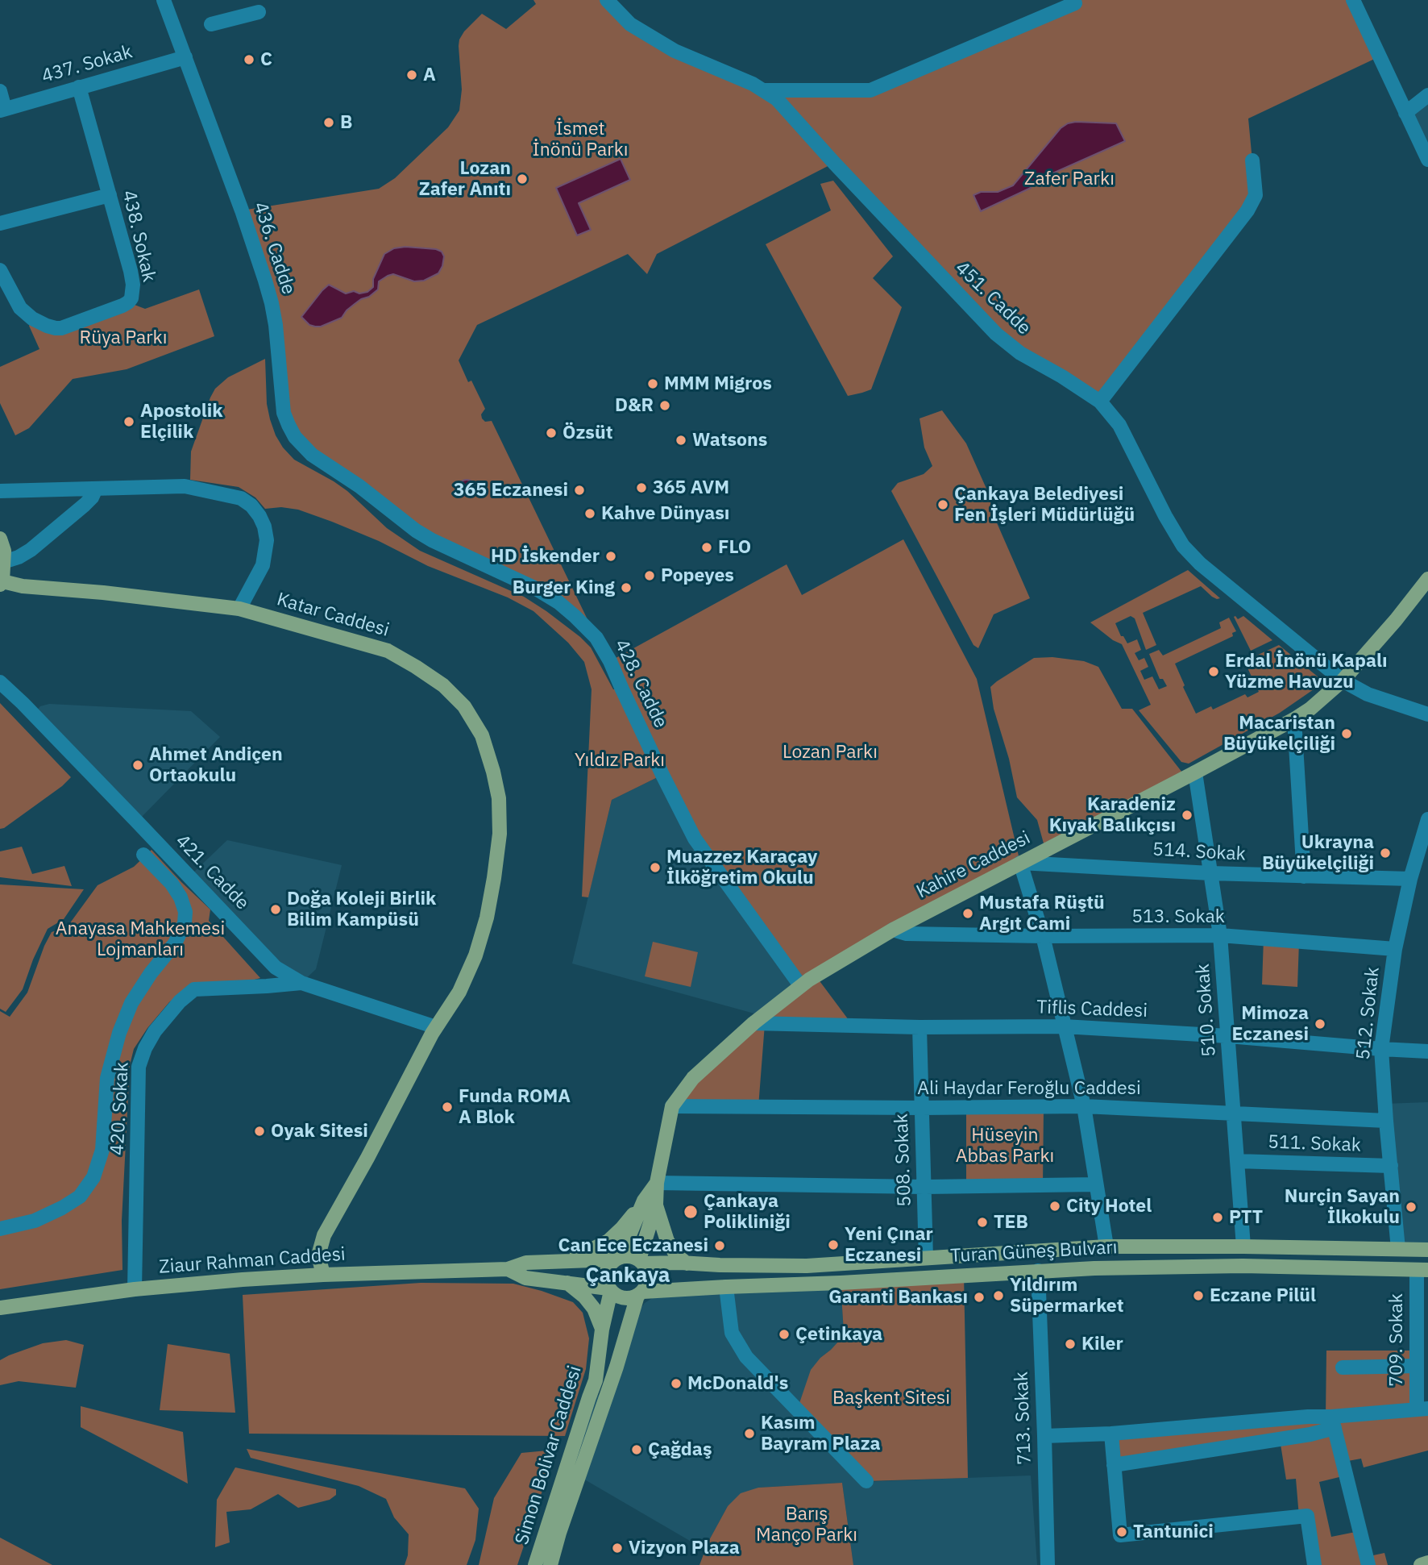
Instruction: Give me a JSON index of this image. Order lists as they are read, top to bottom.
{
  "streets": {
    "main road": [
      "Katar Caddesi",
      "Kahire Caddesi",
      "Turan Güneş Bulvarı",
      "Ziaur Rahman Caddesi",
      "Simon Bolivar Caddesi"
    ],
    "street": [
      "437. Sokak",
      "438. Sokak",
      "436. Cadde",
      "451. Cadde",
      "428. Cadde",
      "514. Sokak",
      "421. Cadde",
      "513. Sokak",
      "Tiflis Caddesi",
      "510. Sokak",
      "512. Sokak",
      "Ali Haydar Feroğlu Caddesi",
      "420. Sokak",
      "511. Sokak",
      "508. Sokak",
      "709. Sokak",
      "713. Sokak"
    ]
  },
  "crossings": [
    ["437. Sokak", "438. Sokak"],
    ["437. Sokak", "436. Cadde"],
    ["436. Cadde", "428. Cadde"],
    ["451. Cadde", "Kahire Caddesi"],
    ["Katar Caddesi", "421. Cadde"],
    ["Katar Caddesi", "Ziaur Rahman Caddesi"],
    ["428. Cadde", "Kahire Caddesi"],
    ["514. Sokak", "Kahire Caddesi"],
    ["514. Sokak", "510. Sokak"],
    ["514. Sokak", "512. Sokak"],
    ["Kahire Caddesi", "513. Sokak"],
    ["Kahire Caddesi", "Tiflis Caddesi"],
    ["Kahire Caddesi", "510. Sokak"],
    ["Kahire Caddesi", "Ali Haydar Feroğlu Caddesi"],
    ["421. Cadde", "420. Sokak"],
    ["513. Sokak", "510. Sokak"],
    ["513. Sokak", "512. Sokak"],
    ["Tiflis Caddesi", "510. Sokak"],
    ["Tiflis Caddesi", "512. Sokak"],
    ["Tiflis Caddesi", "508. Sokak"],
    ["510. Sokak", "Ali Haydar Feroğlu Caddesi"],
    ["510. Sokak", "511. Sokak"],
    ["510. Sokak", "Turan Güneş Bulvarı"],
    ["512. Sokak", "Ali Haydar Feroğlu Caddesi"],
    ["512. Sokak", "511. Sokak"],
    ["512. Sokak", "Turan Güneş Bulvarı"],
    ["Ali Haydar Feroğlu Caddesi", "508. Sokak"],
    ["420. Sokak", "Ziaur Rahman Caddesi"],
    ["508. Sokak", "Turan Güneş Bulvarı"],
    ["Turan Güneş Bulvarı", "Ziaur Rahman Caddesi"],
    ["Turan Güneş Bulvarı", "709. Sokak"],
    ["Turan Güneş Bulvarı", "713. Sokak"],
    ["Turan Güneş Bulvarı", "Simon Bolivar Caddesi"],
    ["Ziaur Rahman Caddesi", "Simon Bolivar Caddesi"]
  ],
  "districts": ["Çankaya"],
  "parks": [
    "İsmet İnönü Parkı",
    "Zafer Parkı",
    "Rüya Parkı",
    "Lozan Parkı",
    "Yıldız Parkı",
    "Anayasa Mahkemesi Lojmanları",
    "Hüseyin Abbas Parkı",
    "Başkent Sitesi",
    "Barış Manço Parkı"
  ],
  "places": [
    "C",
    "A",
    "B",
    "Lozan Zafer Anıtı",
    "MMM Migros",
    "D&R",
    "Apostolik Elçilik",
    "Özsüt",
    "Watsons",
    "365 AVM",
    "365 Eczanesi",
    "Çankaya Belediyesi Fen İşleri Müdürlüğü",
    "Kahve Dünyası",
    "FLO",
    "HD İskender",
    "Popeyes",
    "Burger King",
    "Erdal İnönü Kapalı Yüzme Havuzu",
    "Macaristan Büyükelçiliği",
    "Ahmet Andiçen Ortaokulu",
    "Karadeniz Kıyak Balıkçısı",
    "Ukrayna Büyükelçiliği",
    "Muazzez Karaçay İlköğretim Okulu",
    "Doğa Koleji Birlik Bilim Kampüsü",
    "Mustafa Rüştü Argıt Cami",
    "Mimoza Eczanesi",
    "Funda ROMA A Blok",
    "Oyak Sitesi",
    "City Hotel",
    "Nurçin Sayan İlkokulu",
    "Çankaya Polikliniği",
    "PTT",
    "TEB",
    "Yeni Çınar Eczanesi",
    "Can Ece Eczanesi",
    "Yıldırım Süpermarket",
    "Eczane Pilül",
    "Garanti Bankası",
    "Çetinkaya",
    "Kiler",
    "McDonald's",
    "Kasım Bayram Plaza",
    "Çağdaş",
    "Tantunici",
    "Vizyon Plaza"
  ]
}
